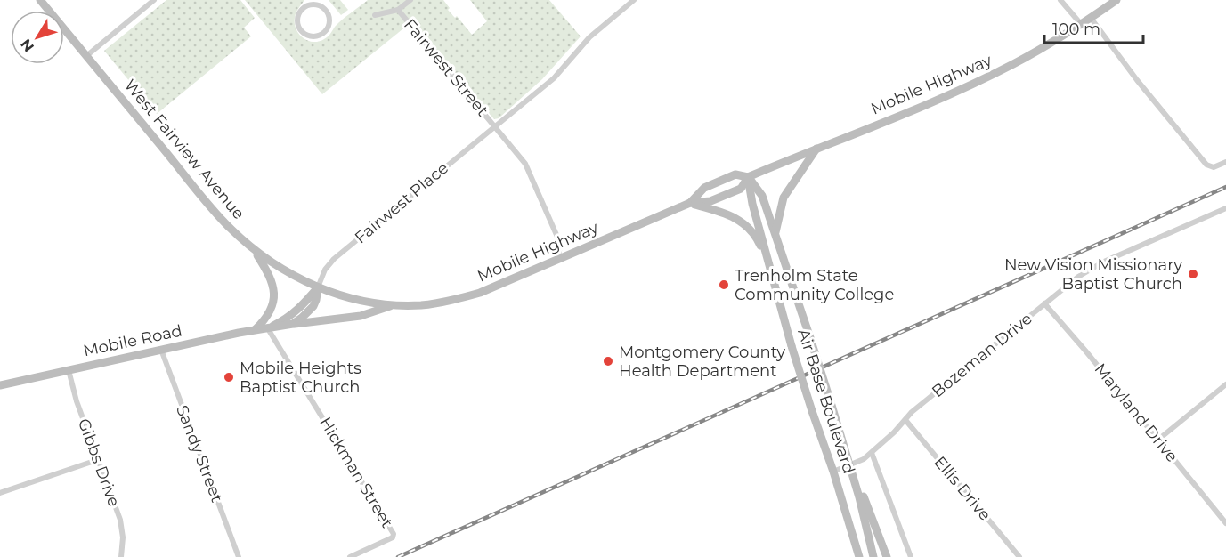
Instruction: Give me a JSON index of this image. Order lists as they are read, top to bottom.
{
  "streets": {
    "main road": [
      "Mobile Highway",
      "West Fairview Avenue",
      "Mobile Road",
      "Air Base Boulevard"
    ],
    "street": [
      "Fairwest Street",
      "Fairwest Place",
      "Bozeman Drive",
      "Maryland Drive",
      "Sandy Street",
      "Gibbs Drive",
      "Hickman Street",
      "Ellis Drive"
    ]
  },
  "crossings": [
    ["Fairwest Street", "Mobile Highway"],
    ["Fairwest Street", "Fairwest Place"],
    ["Mobile Highway", "West Fairview Avenue"],
    ["Mobile Highway", "Mobile Road"],
    ["Mobile Highway", "Air Base Boulevard"],
    ["West Fairview Avenue", "Fairwest Place"],
    ["West Fairview Avenue", "Mobile Road"],
    ["Fairwest Place", "Mobile Road"],
    ["Mobile Road", "Sandy Street"],
    ["Mobile Road", "Gibbs Drive"],
    ["Mobile Road", "Hickman Street"],
    ["Bozeman Drive", "Air Base Boulevard"],
    ["Bozeman Drive", "Maryland Drive"],
    ["Bozeman Drive", "Ellis Drive"]
  ],
  "places": [
    "New Vision Missionary Baptist Church",
    "Trenholm State Community College",
    "Montgomery County Health Department",
    "Mobile Heights Baptist Church"
  ],
  "scale_bar": "100 m",
  "north": "bottom left"
}
